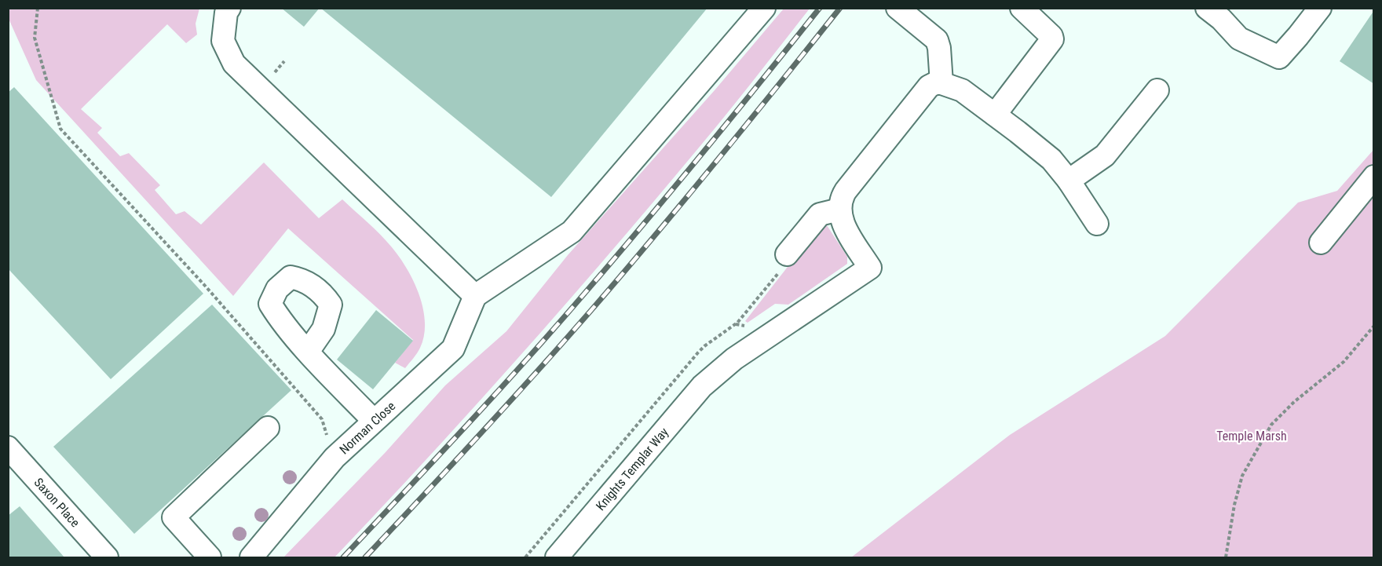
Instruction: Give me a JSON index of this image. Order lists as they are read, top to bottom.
{
  "streets": {
    "street": ["Norman Close", "Knights Templar Way", "Saxon Place"]
  },
  "parks": ["Temple Marsh"]
}
